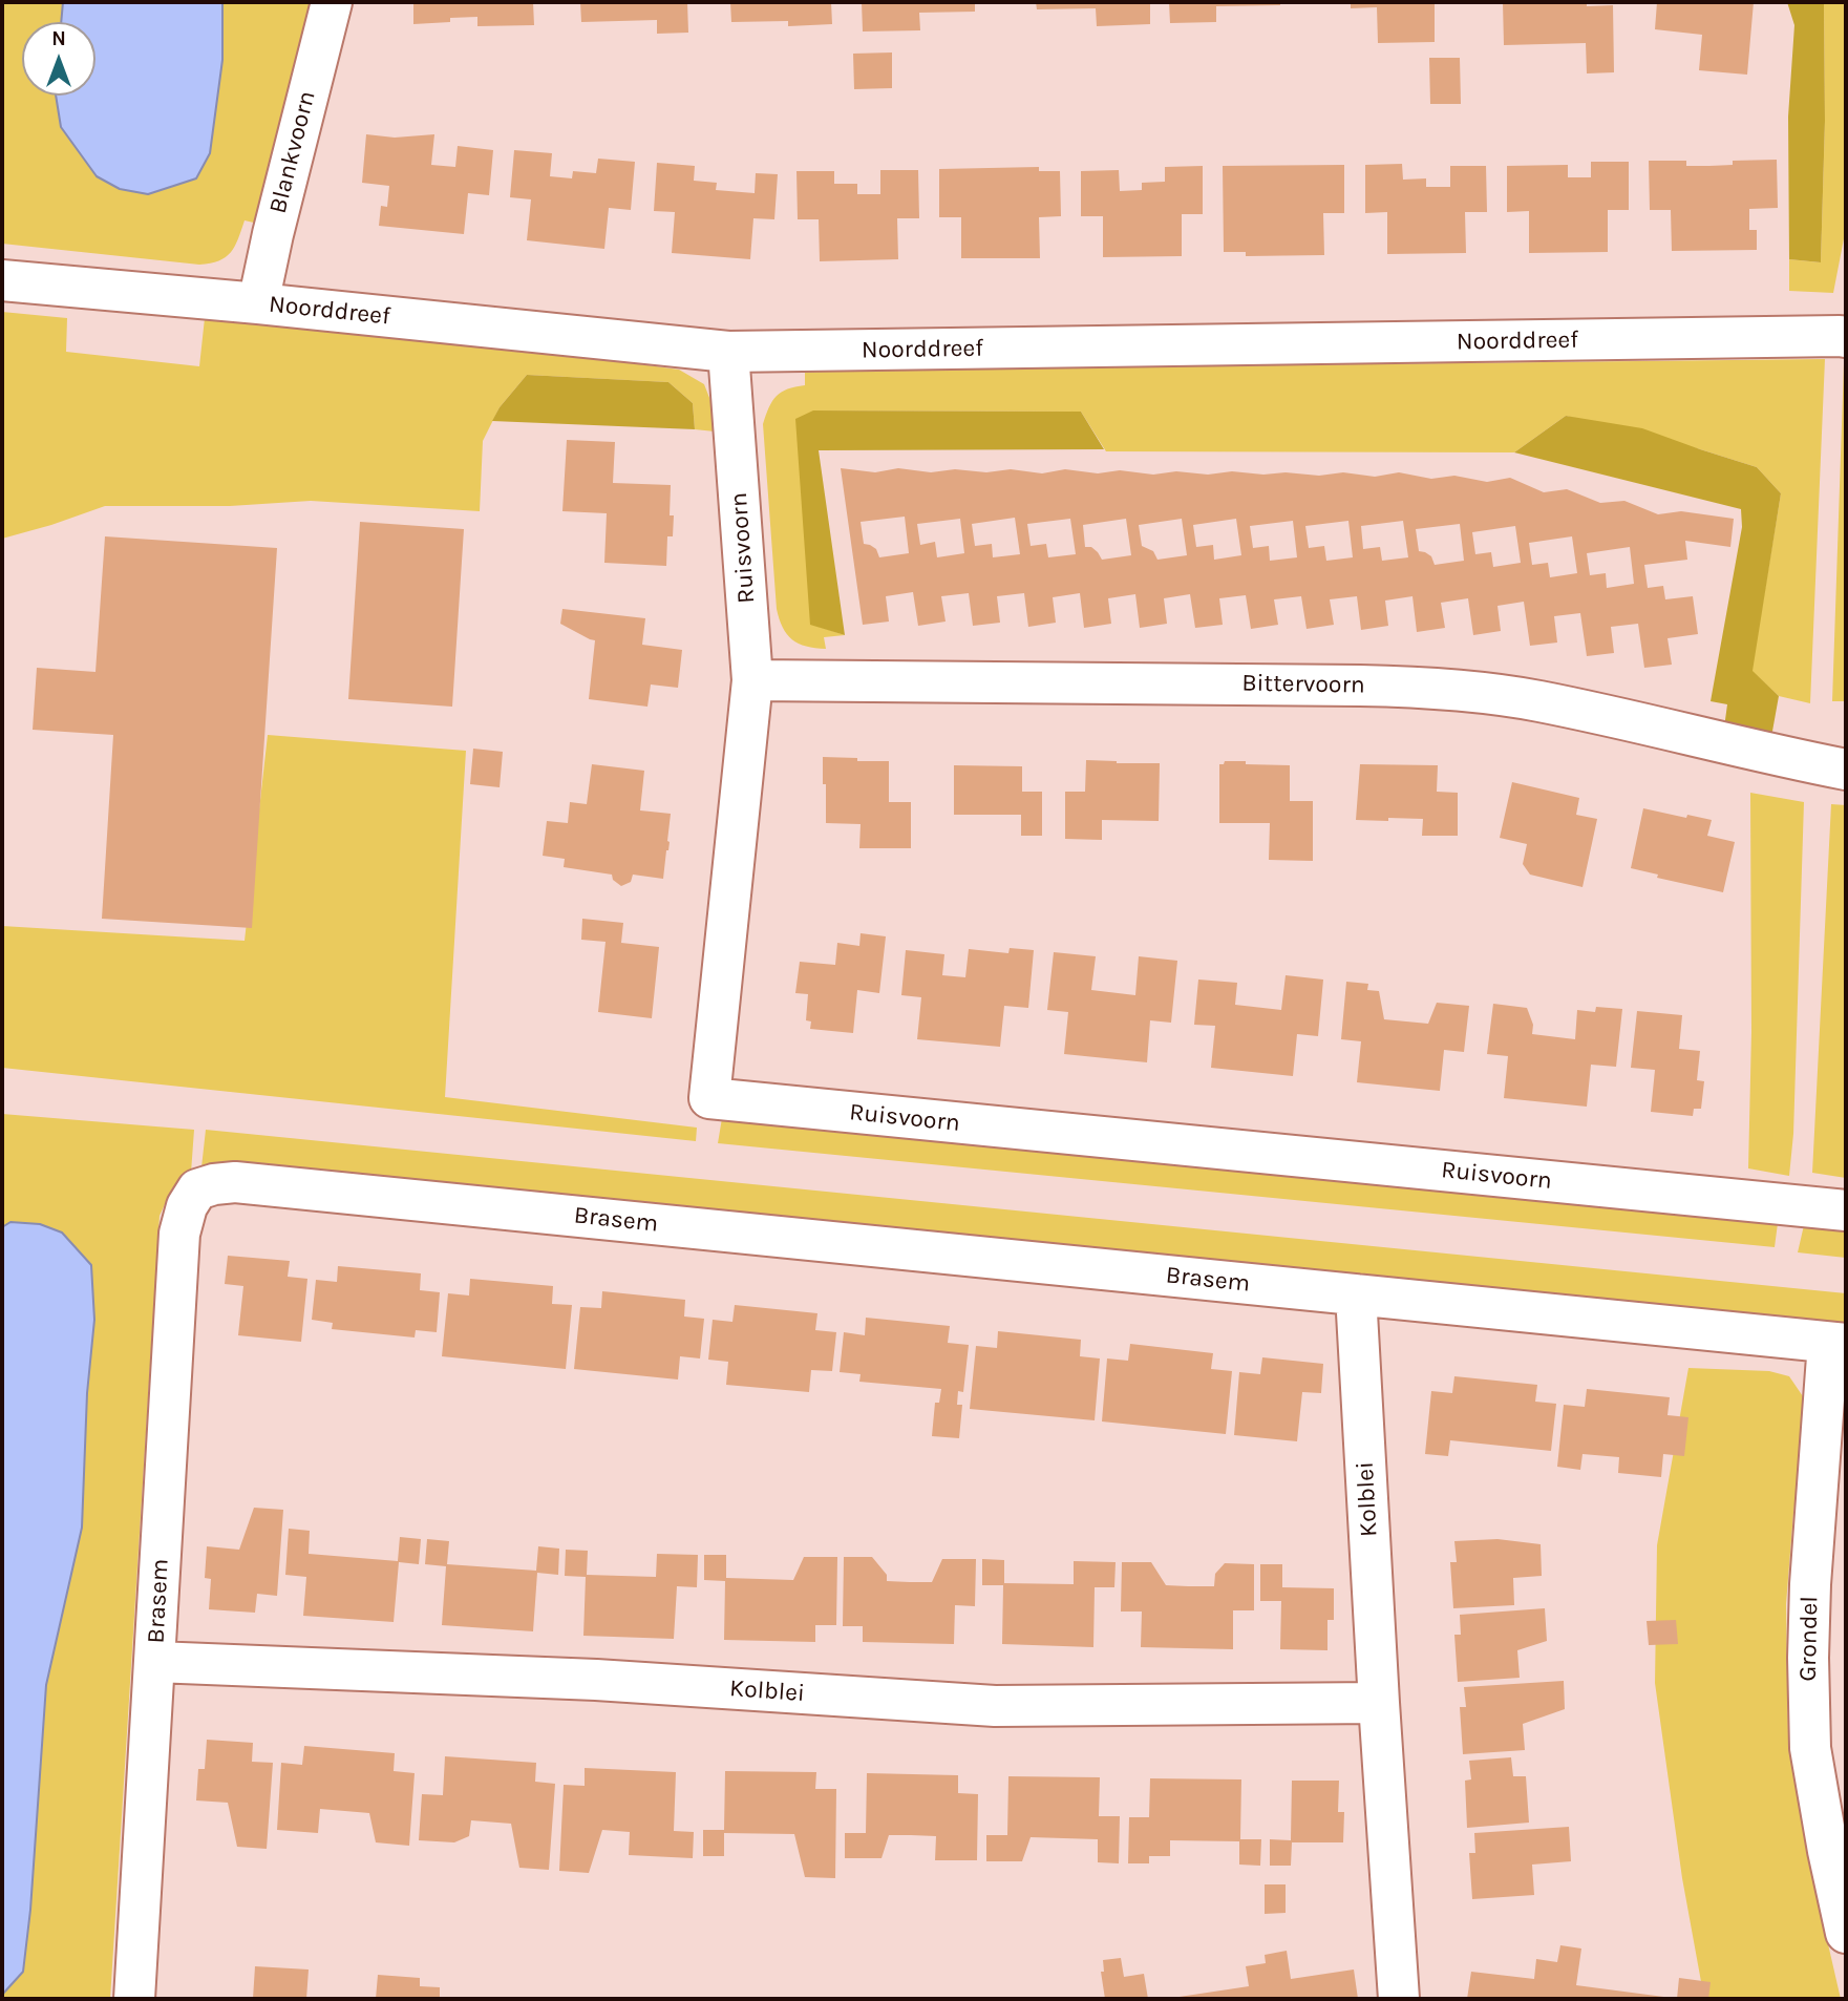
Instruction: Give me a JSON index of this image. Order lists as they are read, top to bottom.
{
  "streets": {
    "street": [
      "Blankvoorn",
      "Noorddreef",
      "Ruisvoorn",
      "Bittervoorn",
      "Brasem",
      "Kolblei",
      "Grondel"
    ]
  },
  "crossings": [
    ["Blankvoorn", "Noorddreef"],
    ["Noorddreef", "Ruisvoorn"],
    ["Ruisvoorn", "Bittervoorn"],
    ["Brasem", "Kolblei"],
    ["Brasem", "Grondel"]
  ],
  "north": "top"
}
